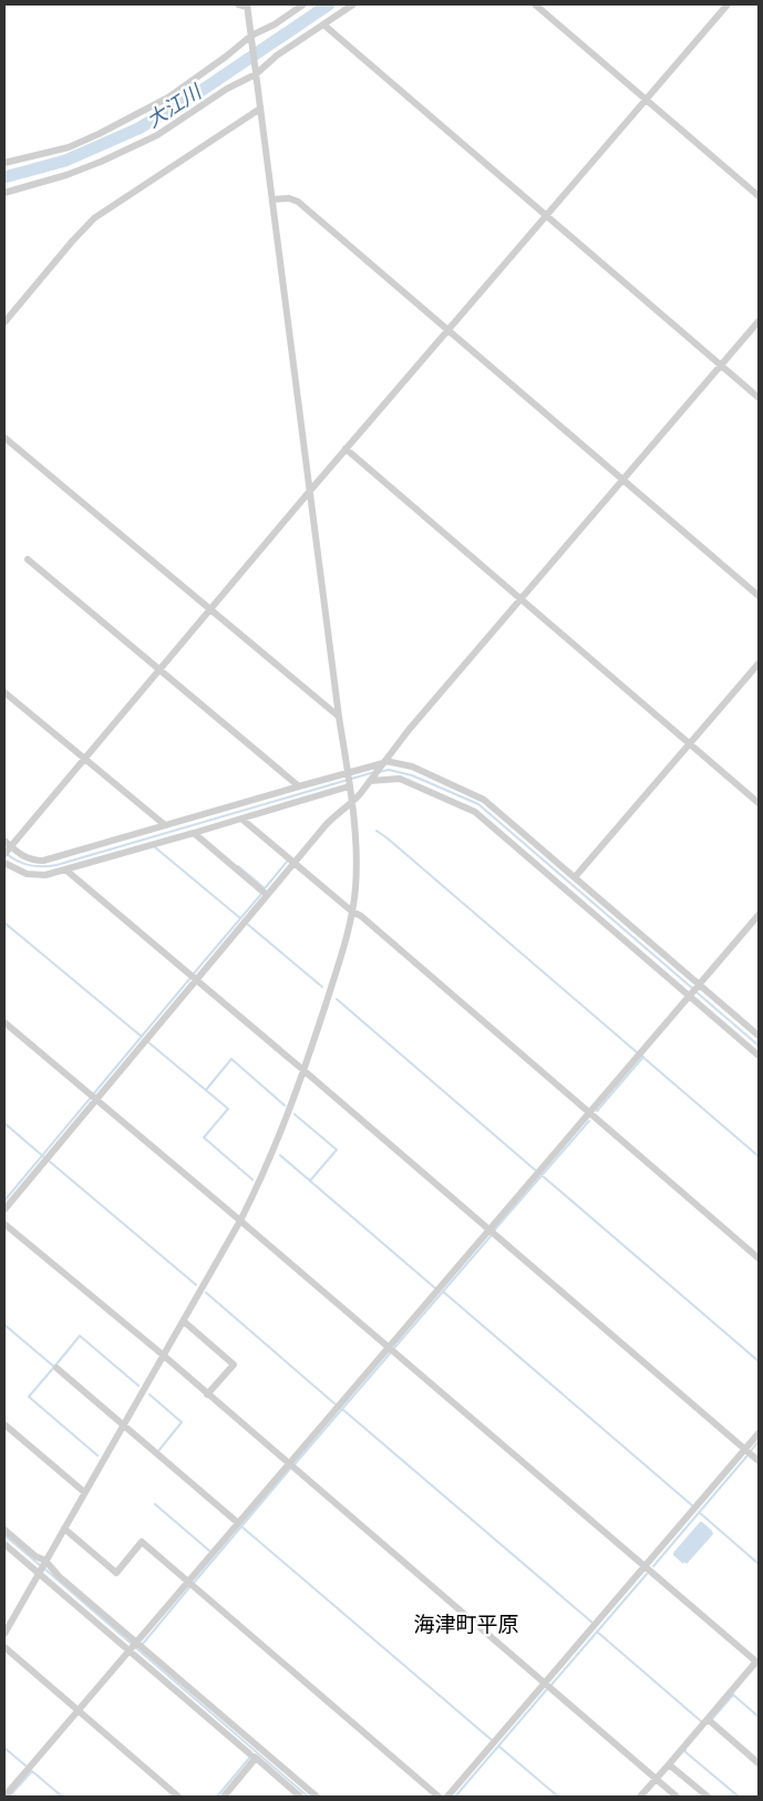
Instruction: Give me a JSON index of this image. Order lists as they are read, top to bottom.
{
  "districts": ["海津町平原"],
  "water": ["大江川"]
}
